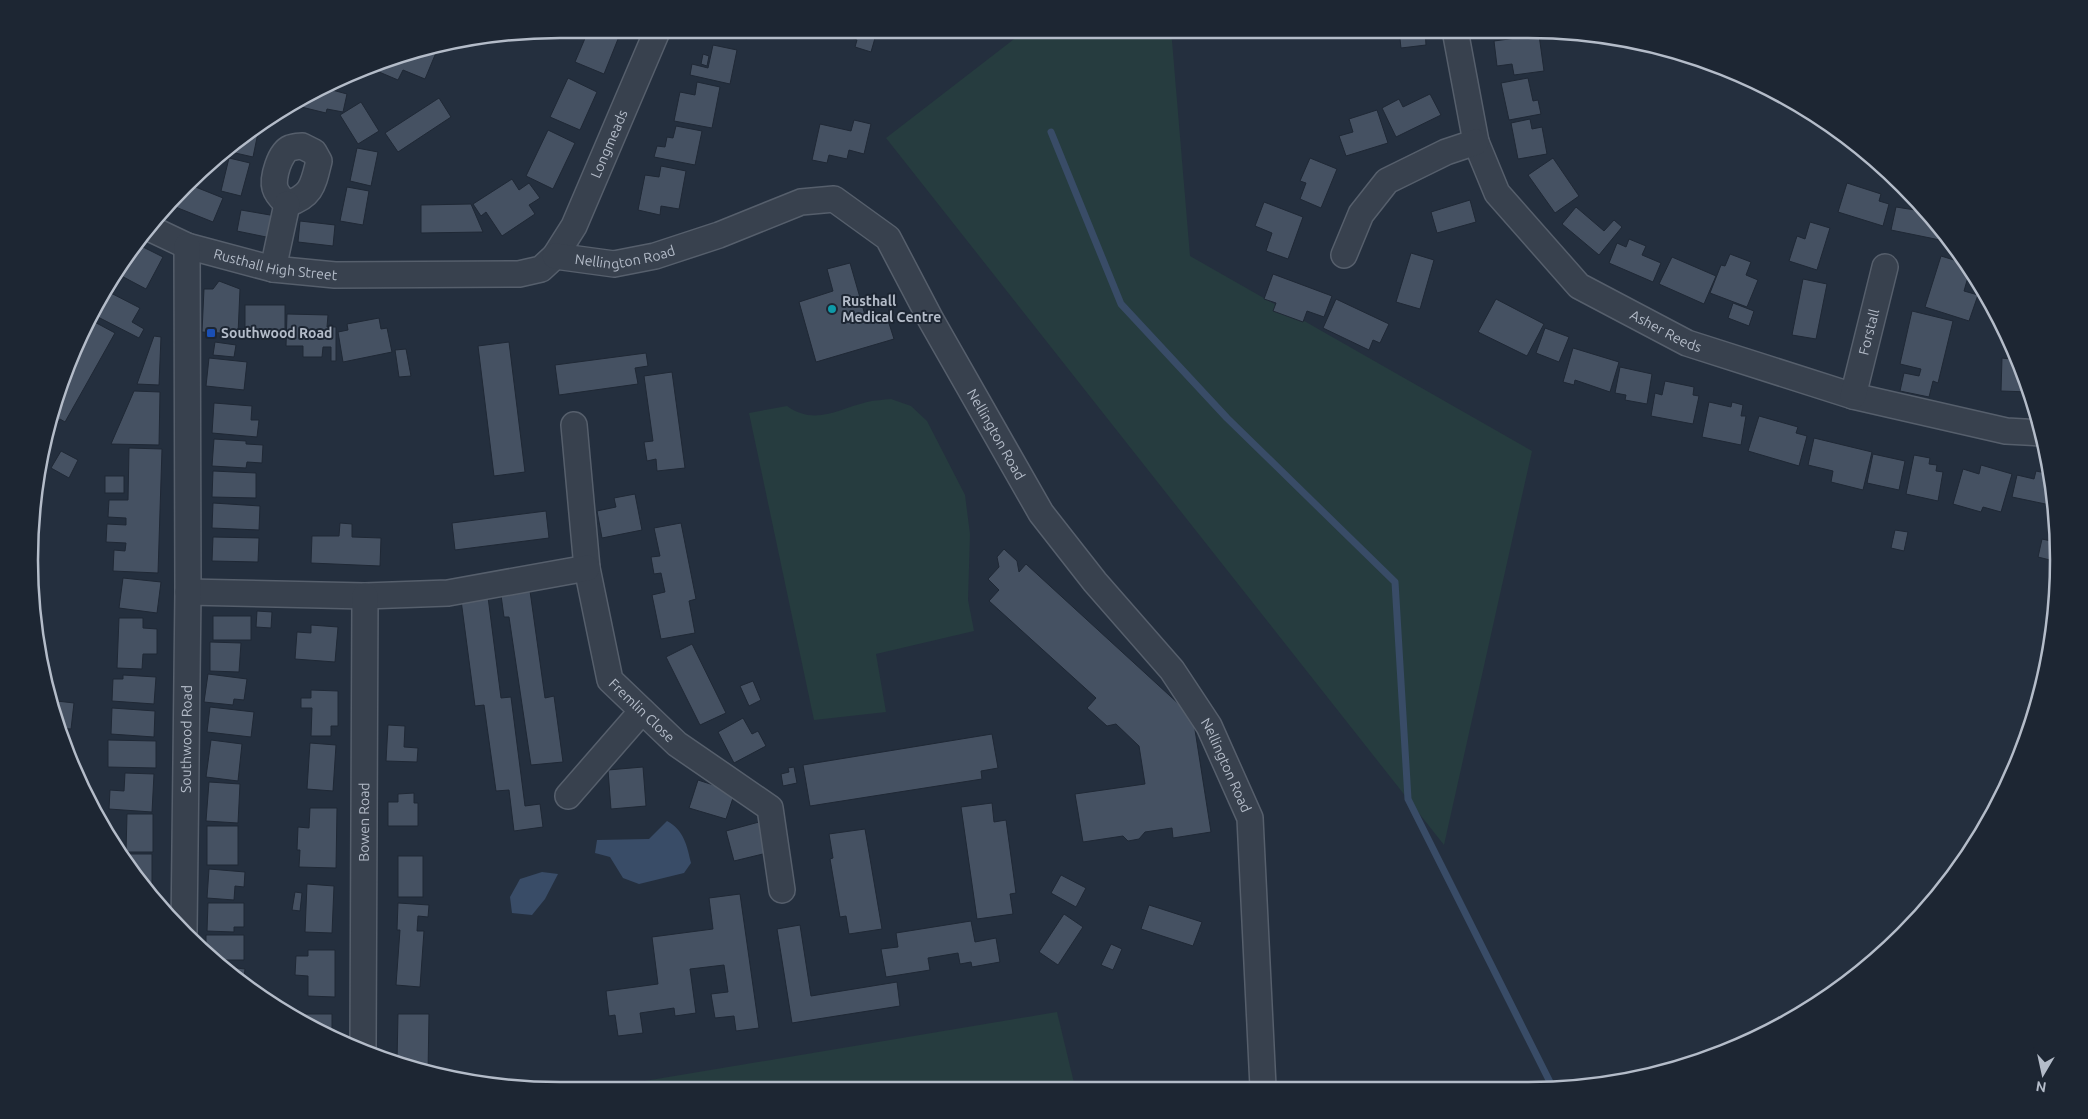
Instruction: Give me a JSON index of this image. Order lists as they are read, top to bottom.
{
  "streets": {
    "street": [
      "Longmeads",
      "Nellington Road",
      "Rusthall High Street",
      "Asher Reeds",
      "Forstall",
      "Fremlin Close",
      "Southwood Road",
      "Bowen Road"
    ]
  },
  "crossings": [
    ["Longmeads", "Nellington Road"],
    ["Nellington Road", "Rusthall High Street"],
    ["Rusthall High Street", "Southwood Road"],
    ["Asher Reeds", "Forstall"]
  ],
  "places": {
    "other": ["Rusthall Medical Centre"],
    "transit": ["Southwood Road"]
  },
  "north": "bottom"
}
